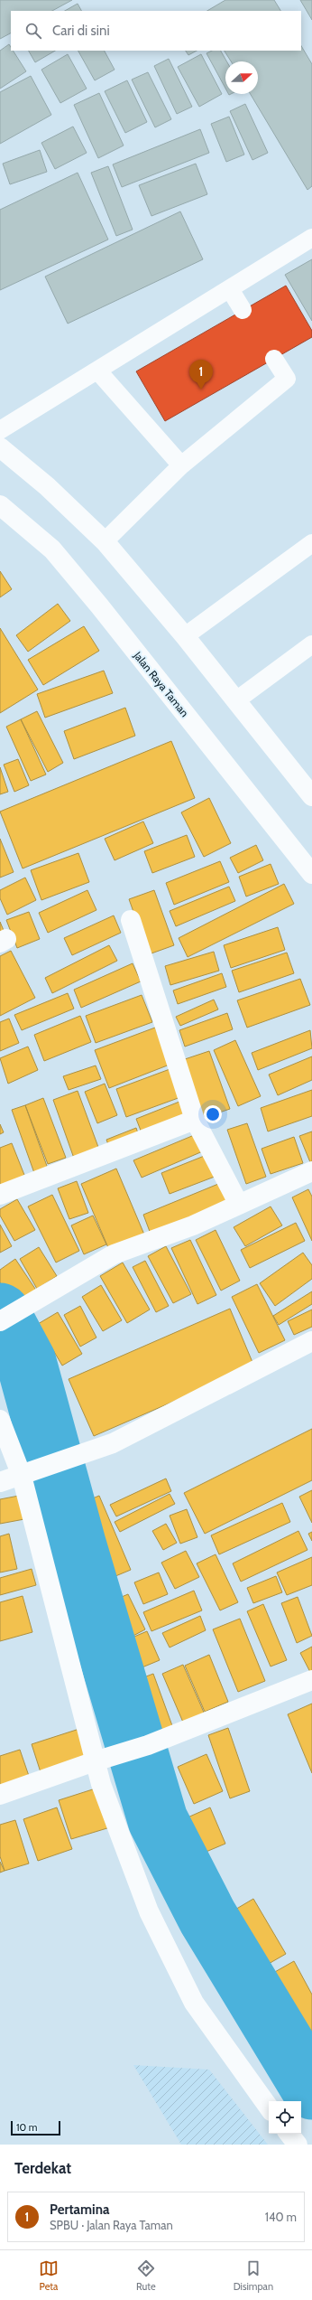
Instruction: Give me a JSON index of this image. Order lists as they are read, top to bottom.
{
  "streets": {
    "main road": ["Jalan Raya Taman"]
  },
  "scale_bar": "10 m",
  "north": "right",
  "page": {
    "search": "Cari di sini",
    "pins": "1",
    "scale": "10 m",
    "heading": "Terdekat",
    "list": [
      {
        "mark": "1",
        "name": "Pertamina",
        "note": "SPBU · Jalan Raya Taman",
        "value": "140 m"
      }
    ],
    "nav": ["Peta", "Rute", "Disimpan"]
  }
}
